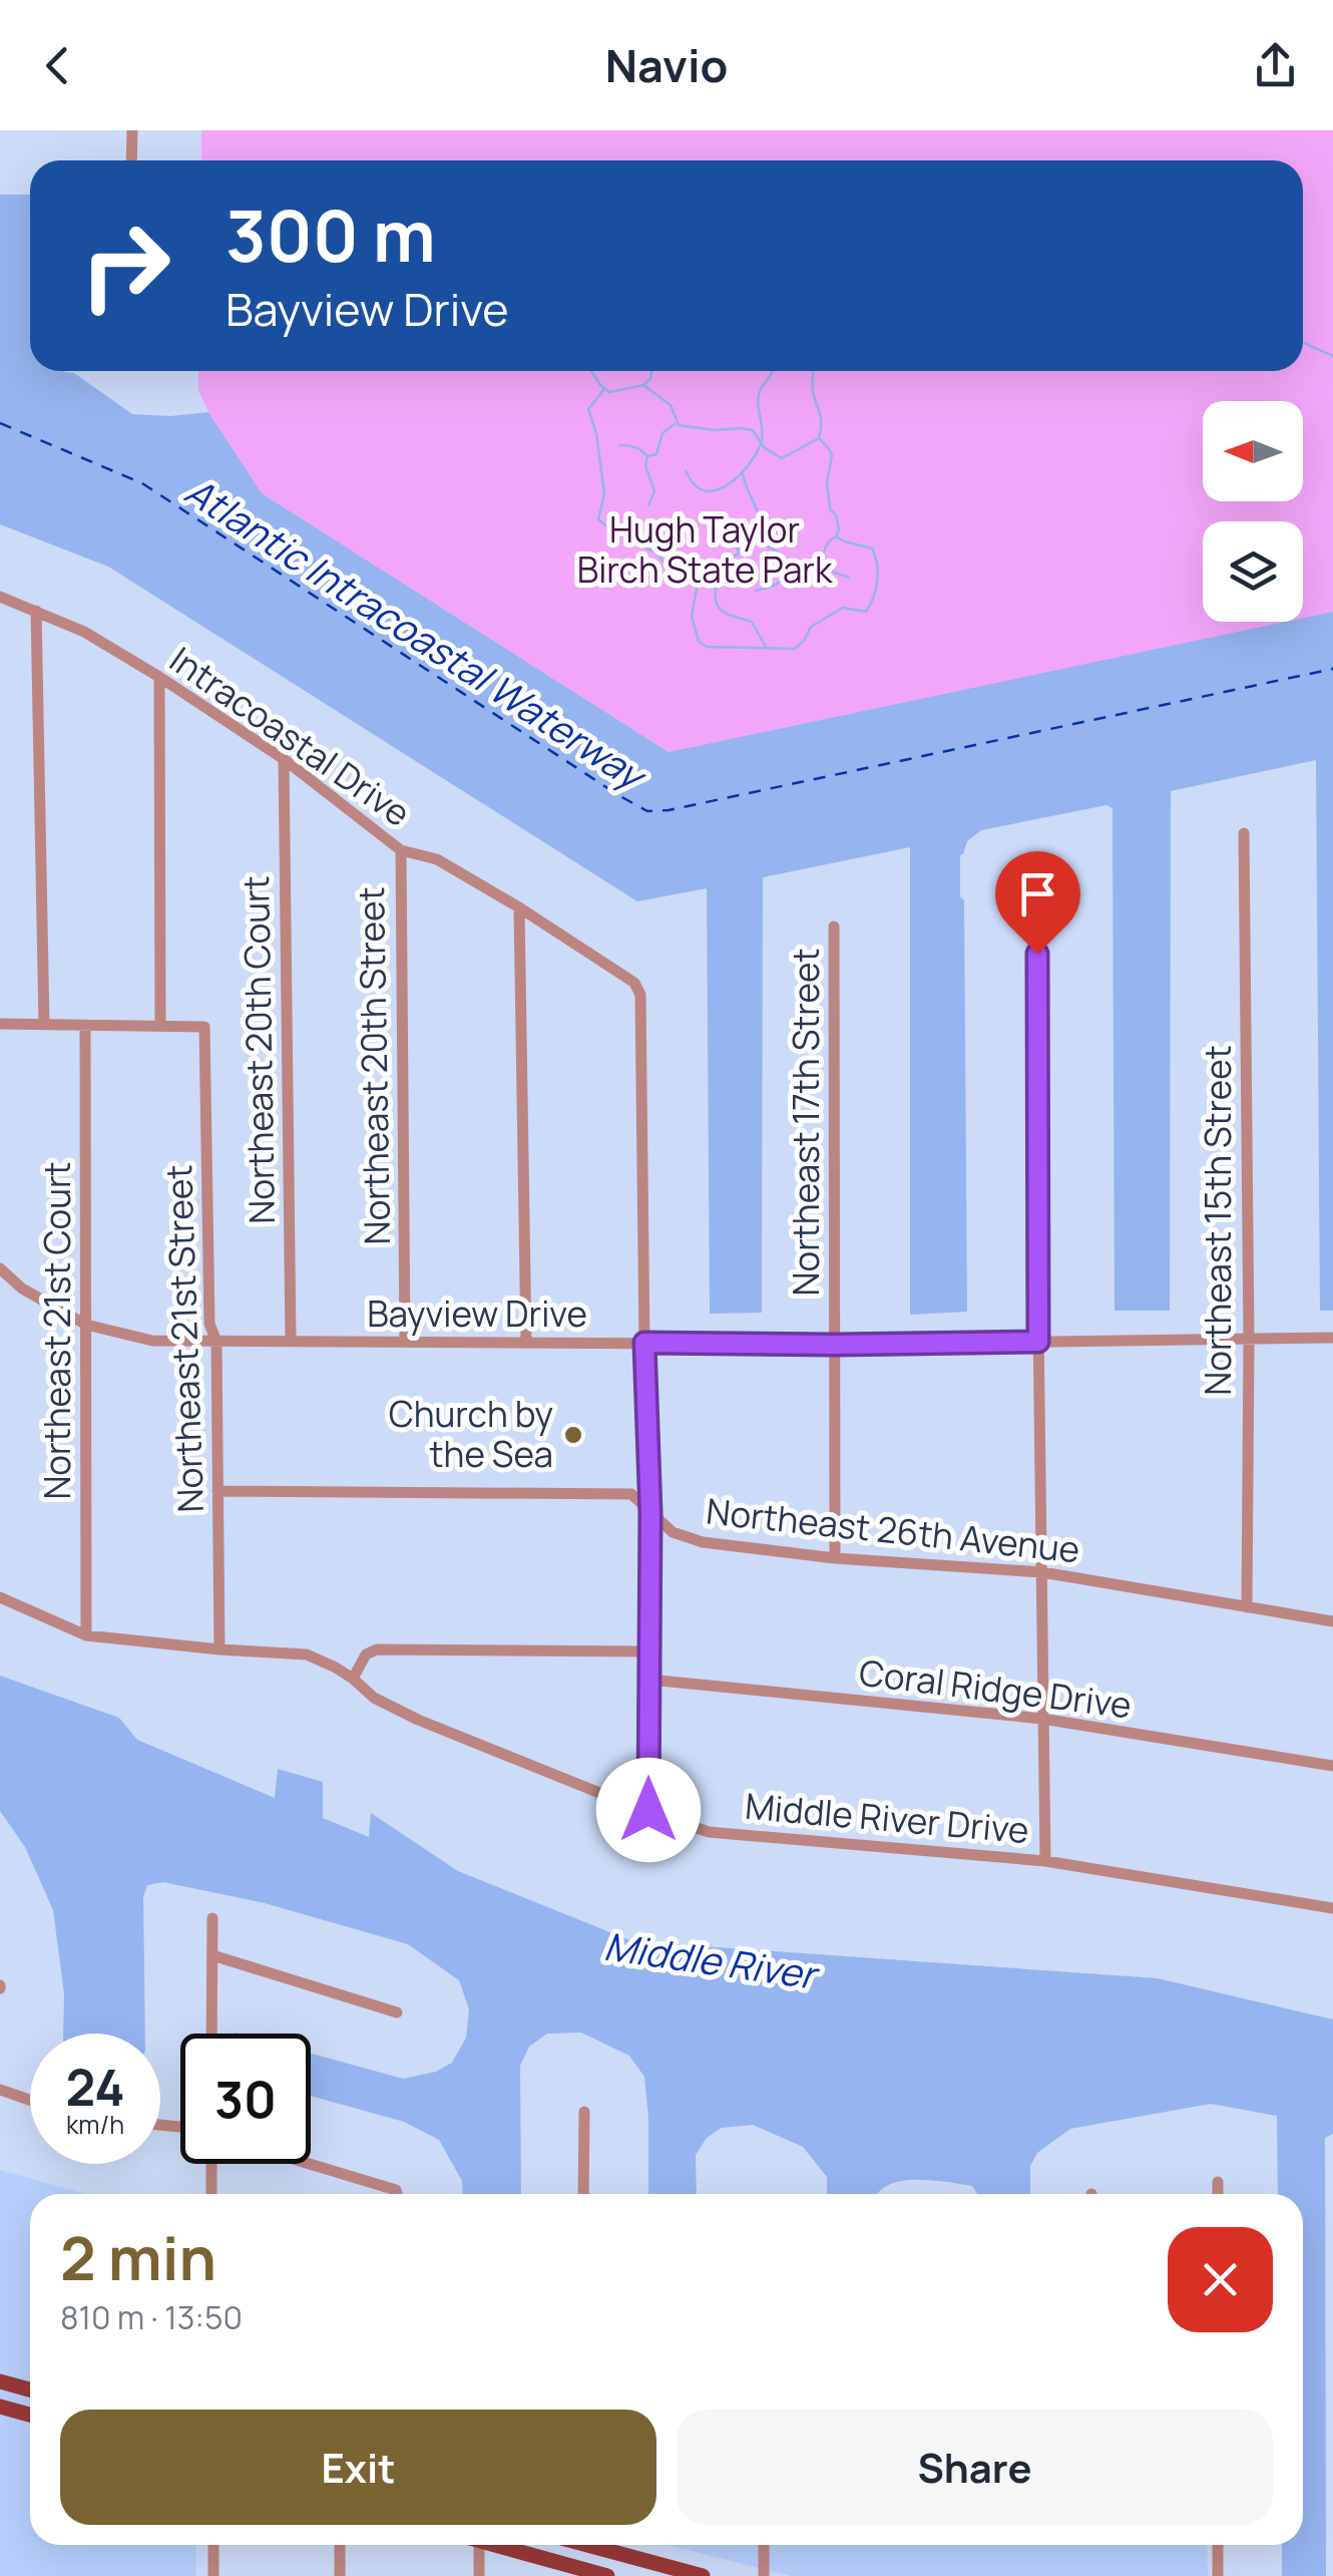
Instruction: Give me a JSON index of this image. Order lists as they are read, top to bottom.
{
  "streets": {
    "street": [
      "Intracoastal Drive",
      "Northeast 20th Court",
      "Northeast 20th Street",
      "Northeast 17th Street",
      "Northeast 15th Street",
      "Bayview Drive",
      "Northeast 21st Court",
      "Northeast 21st Street",
      "Northeast 26th Avenue",
      "Coral Ridge Drive",
      "Middle River Drive"
    ]
  },
  "crossings": [
    ["Intracoastal Drive", "Northeast 20th Court"],
    ["Intracoastal Drive", "Northeast 20th Street"],
    ["Intracoastal Drive", "Bayview Drive"],
    ["Northeast 20th Court", "Bayview Drive"],
    ["Northeast 20th Street", "Bayview Drive"],
    ["Northeast 17th Street", "Bayview Drive"],
    ["Northeast 17th Street", "Northeast 26th Avenue"],
    ["Northeast 15th Street", "Bayview Drive"],
    ["Northeast 15th Street", "Northeast 26th Avenue"],
    ["Bayview Drive", "Northeast 21st Court"],
    ["Bayview Drive", "Northeast 21st Street"],
    ["Northeast 21st Court", "Middle River Drive"],
    ["Northeast 21st Street", "Northeast 26th Avenue"],
    ["Northeast 21st Street", "Middle River Drive"]
  ],
  "water": ["Atlantic Intracoastal Waterway", "Middle River"],
  "parks": ["Hugh Taylor Birch State Park"],
  "places": ["Church by the Sea"],
  "north": "left",
  "page": {
    "header": "Navio",
    "turn": ["300 m", "Bayview Drive"],
    "speed": "24 km/h",
    "limit": "30",
    "heading": ["2 min", "810 m · 13:50"],
    "buttons": ["Exit", "Share"]
  }
}
